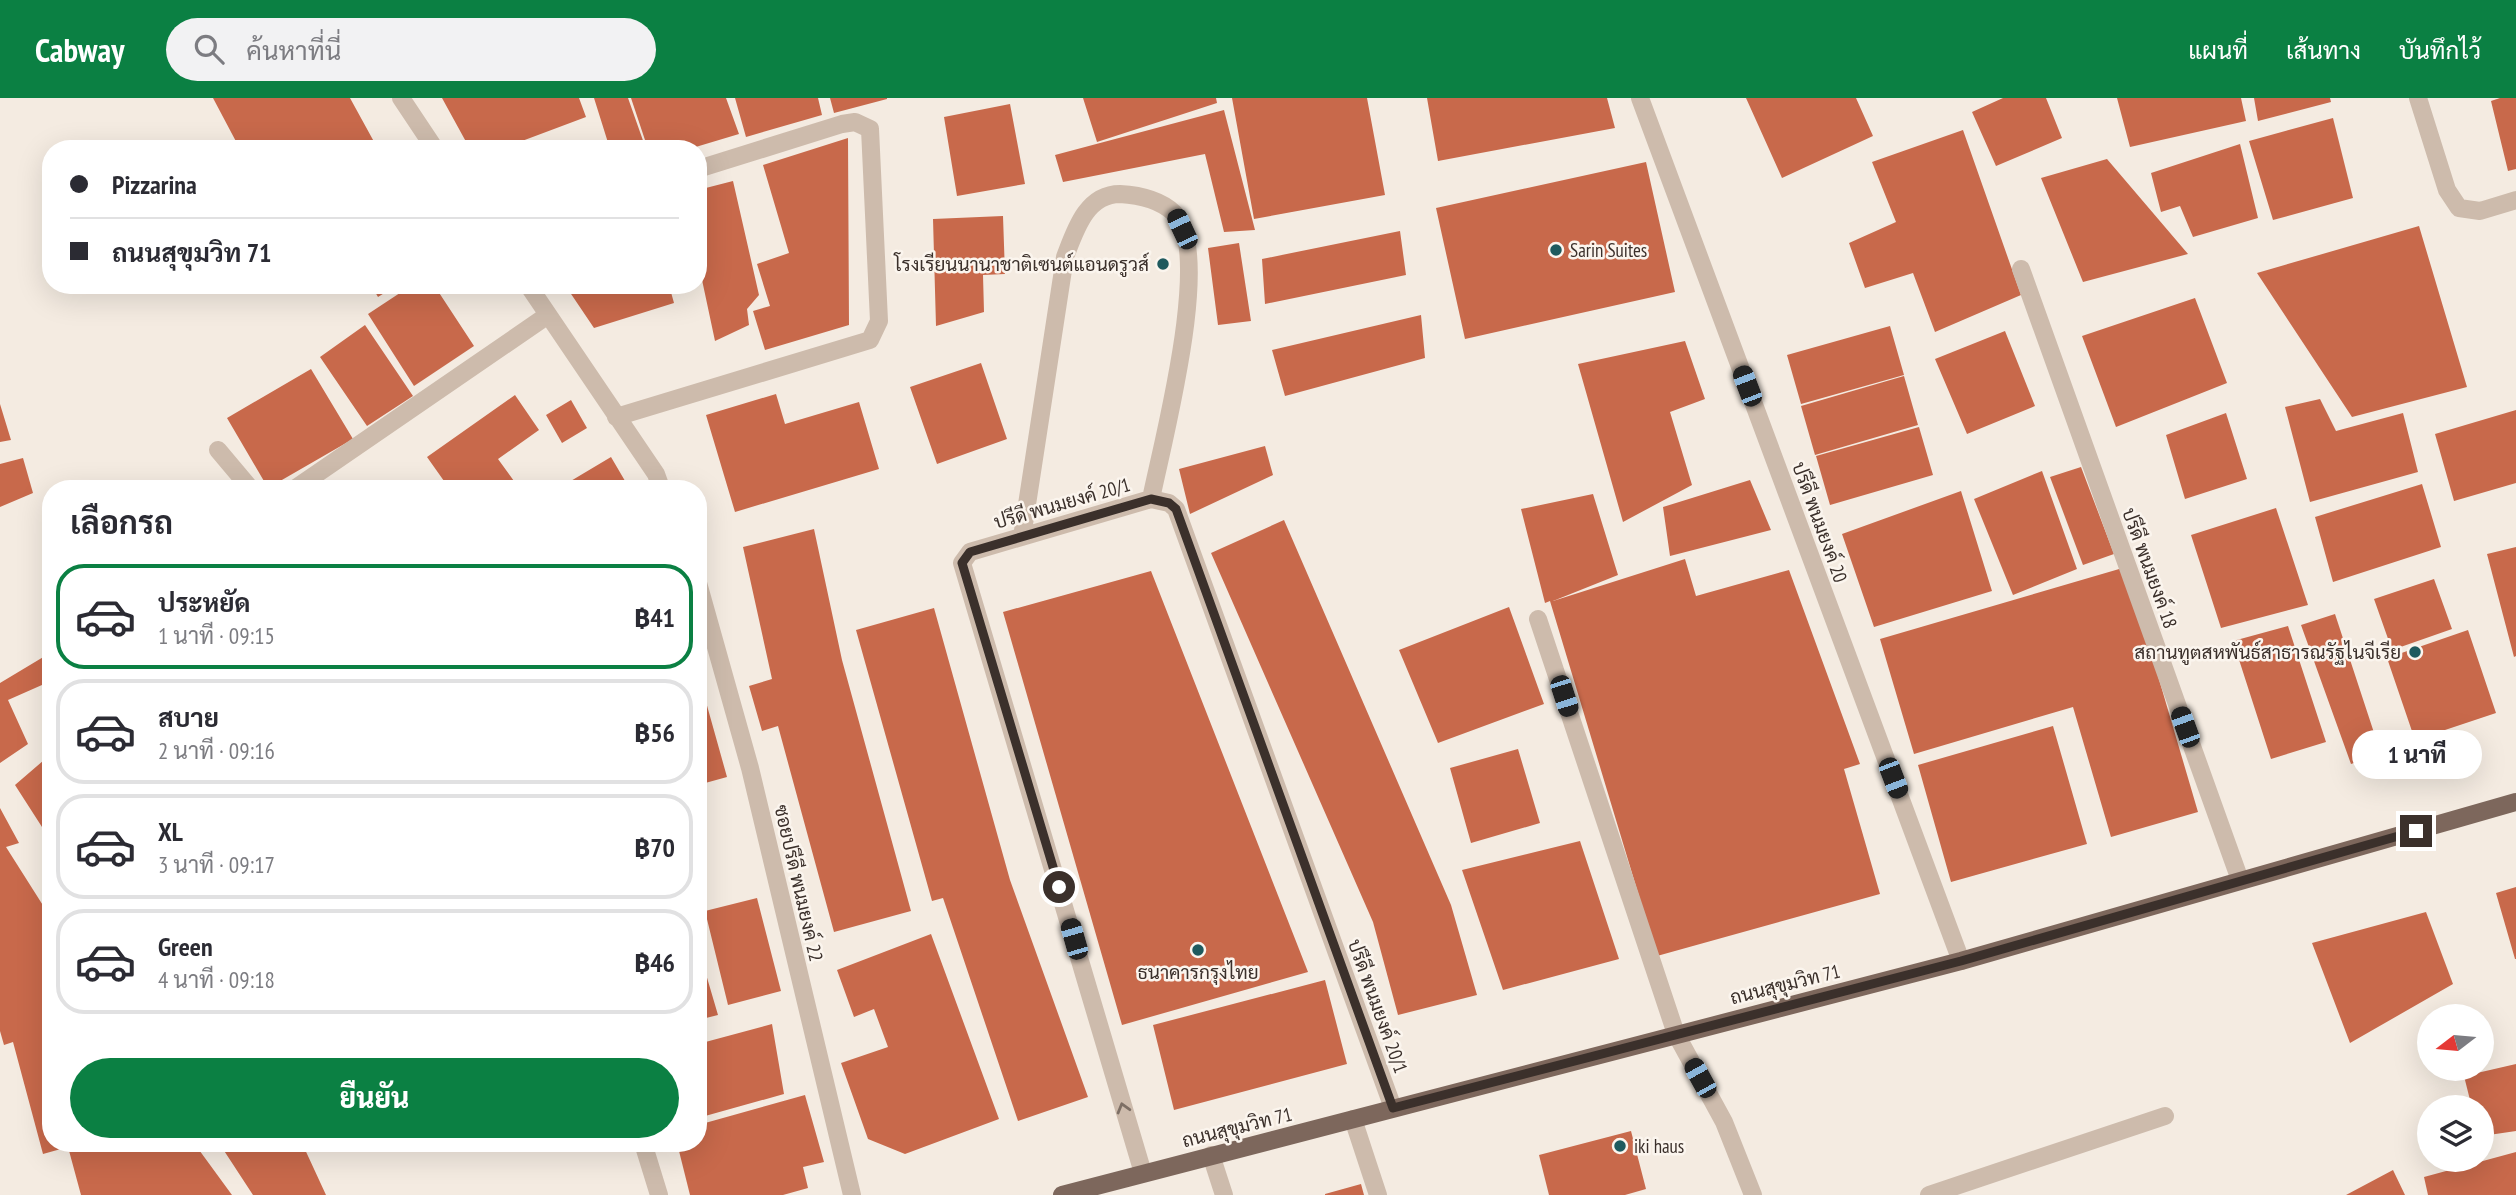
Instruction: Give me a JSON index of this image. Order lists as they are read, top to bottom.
{
  "streets": {
    "main road": ["ถนนสุขุมวิท 71"],
    "street": [
      "ปรีดี พนมยงค์ 20/1",
      "ปรีดี พนมยงค์ 20",
      "ปรีดี พนมยงค์ 18",
      "ซอยปรีดี พนมยงค์ 22"
    ]
  },
  "crossings": [
    ["ปรีดี พนมยงค์ 20/1", "ถนนสุขุมวิท 71"],
    ["ปรีดี พนมยงค์ 20", "ถนนสุขุมวิท 71"],
    ["ปรีดี พนมยงค์ 18", "ถนนสุขุมวิท 71"]
  ],
  "one_way": ["ปรีดี พนมยงค์ 20/1"],
  "places": [
    "Sarin Suites",
    "โรงเรียนนานาชาติเซนต์แอนดรูวส์",
    "สถานทูตสหพันธ์สาธารณรัฐไนจีเรีย",
    "ธนาคารกรุงไทย",
    "iki haus"
  ],
  "north": "left",
  "page": {
    "header": "Cabway",
    "search": "ค้นหาที่นี่",
    "nav": ["แผนที่", "เส้นทาง", "บันทึกไว้"],
    "banner": ["Pizzarina", "ถนนสุขุมวิท 71"],
    "heading": "เลือกรถ",
    "list": [
      {
        "name": "ประหยัด",
        "note": "1 นาที · 09:15",
        "value": "฿41"
      },
      {
        "name": "สบาย",
        "note": "2 นาที · 09:16",
        "value": "฿56"
      },
      {
        "name": "XL",
        "note": "3 นาที · 09:17",
        "value": "฿70"
      },
      {
        "name": "Green",
        "note": "4 นาที · 09:18",
        "value": "฿46"
      }
    ],
    "bubble": "1 นาที",
    "buttons": "ยืนยัน"
  }
}
